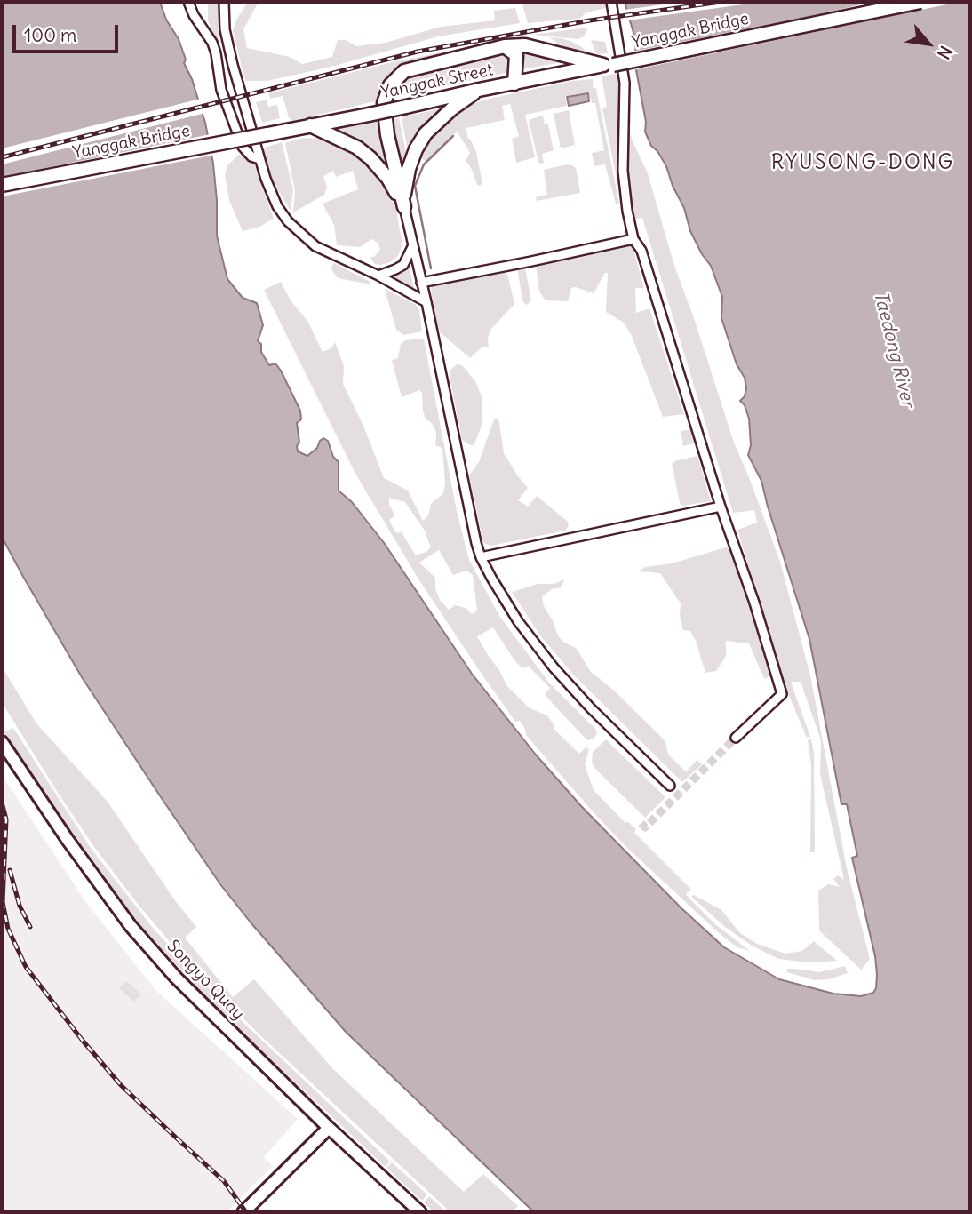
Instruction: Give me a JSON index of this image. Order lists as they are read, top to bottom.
{
  "streets": {
    "main road": ["Yanggak Bridge", "Yanggak Street", "Songyo Quay"]
  },
  "crossings": [
    ["Yanggak Bridge", "Yanggak Street"]
  ],
  "districts": ["RYUSONG-DONG"],
  "water": ["Taedong River"],
  "scale_bar": "100 m",
  "north": "bottom right"
}
